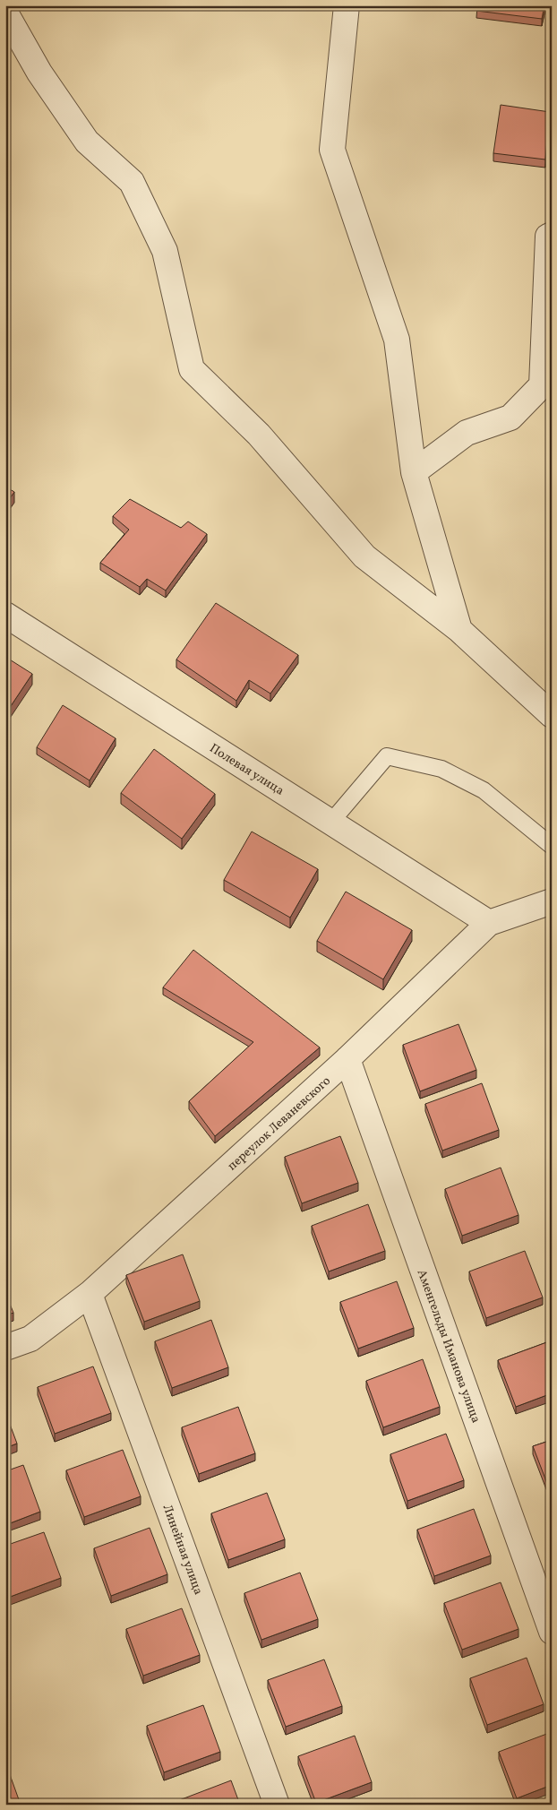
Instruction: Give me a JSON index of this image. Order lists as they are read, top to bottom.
{
  "streets": {
    "street": [
      "Полевая улица",
      "переулок Леваневского",
      "Аменгельды Иманова улица",
      "Линейная улица"
    ]
  },
  "crossings": [
    ["Полевая улица", "переулок Леваневского"],
    ["переулок Леваневского", "Аменгельды Иманова улица"],
    ["переулок Леваневского", "Линейная улица"]
  ]
}
